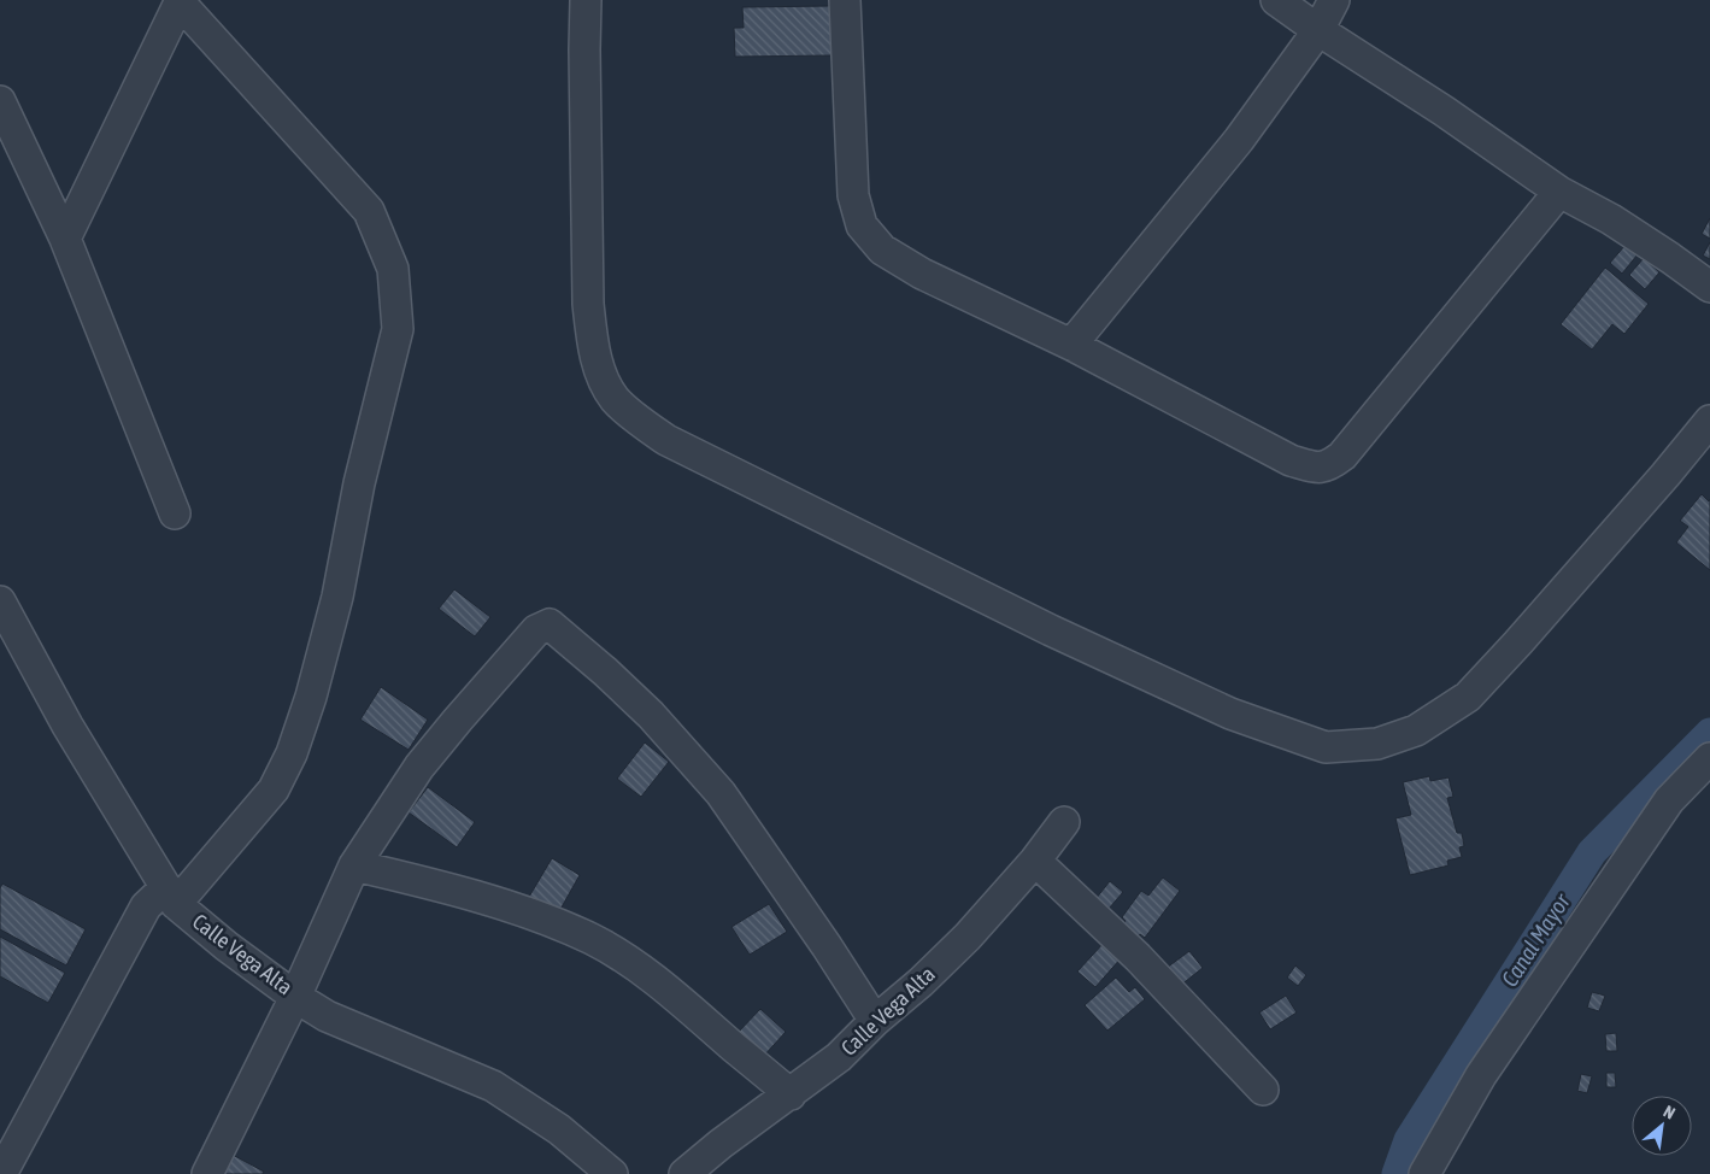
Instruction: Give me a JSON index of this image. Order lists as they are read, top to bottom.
{
  "streets": {
    "street": ["Calle Vega Alta"]
  },
  "water": ["Canal Mayor"],
  "north": "top right"
}
